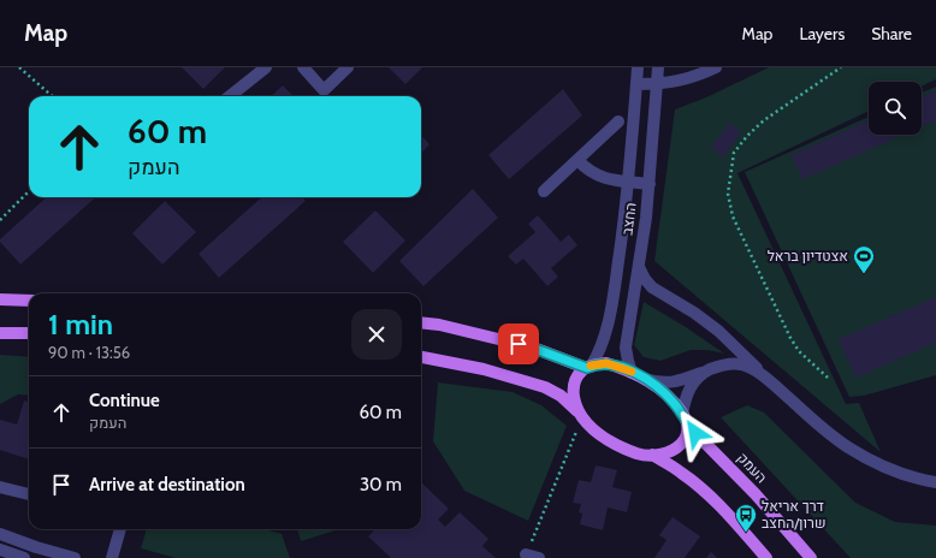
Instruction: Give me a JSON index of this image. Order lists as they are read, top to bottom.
{
  "streets": {
    "main road": ["העמק"],
    "street": ["החצב"]
  },
  "crossings": [
    ["החצב", "העמק"]
  ],
  "places": {
    "sports": ["אצטדיון בראל"],
    "bus stop": ["דרך אריאל שרון/החצב"]
  },
  "page": {
    "header": "Map",
    "nav": ["Map", "Layers", "Share"],
    "turn": ["60 m", "העמק"],
    "heading": ["1 min", "90 m · 13:56"],
    "list": [
      {
        "name": "Continue",
        "note": "העמק",
        "value": "60 m"
      },
      {
        "name": "Arrive at destination",
        "value": "30 m"
      }
    ]
  }
}
